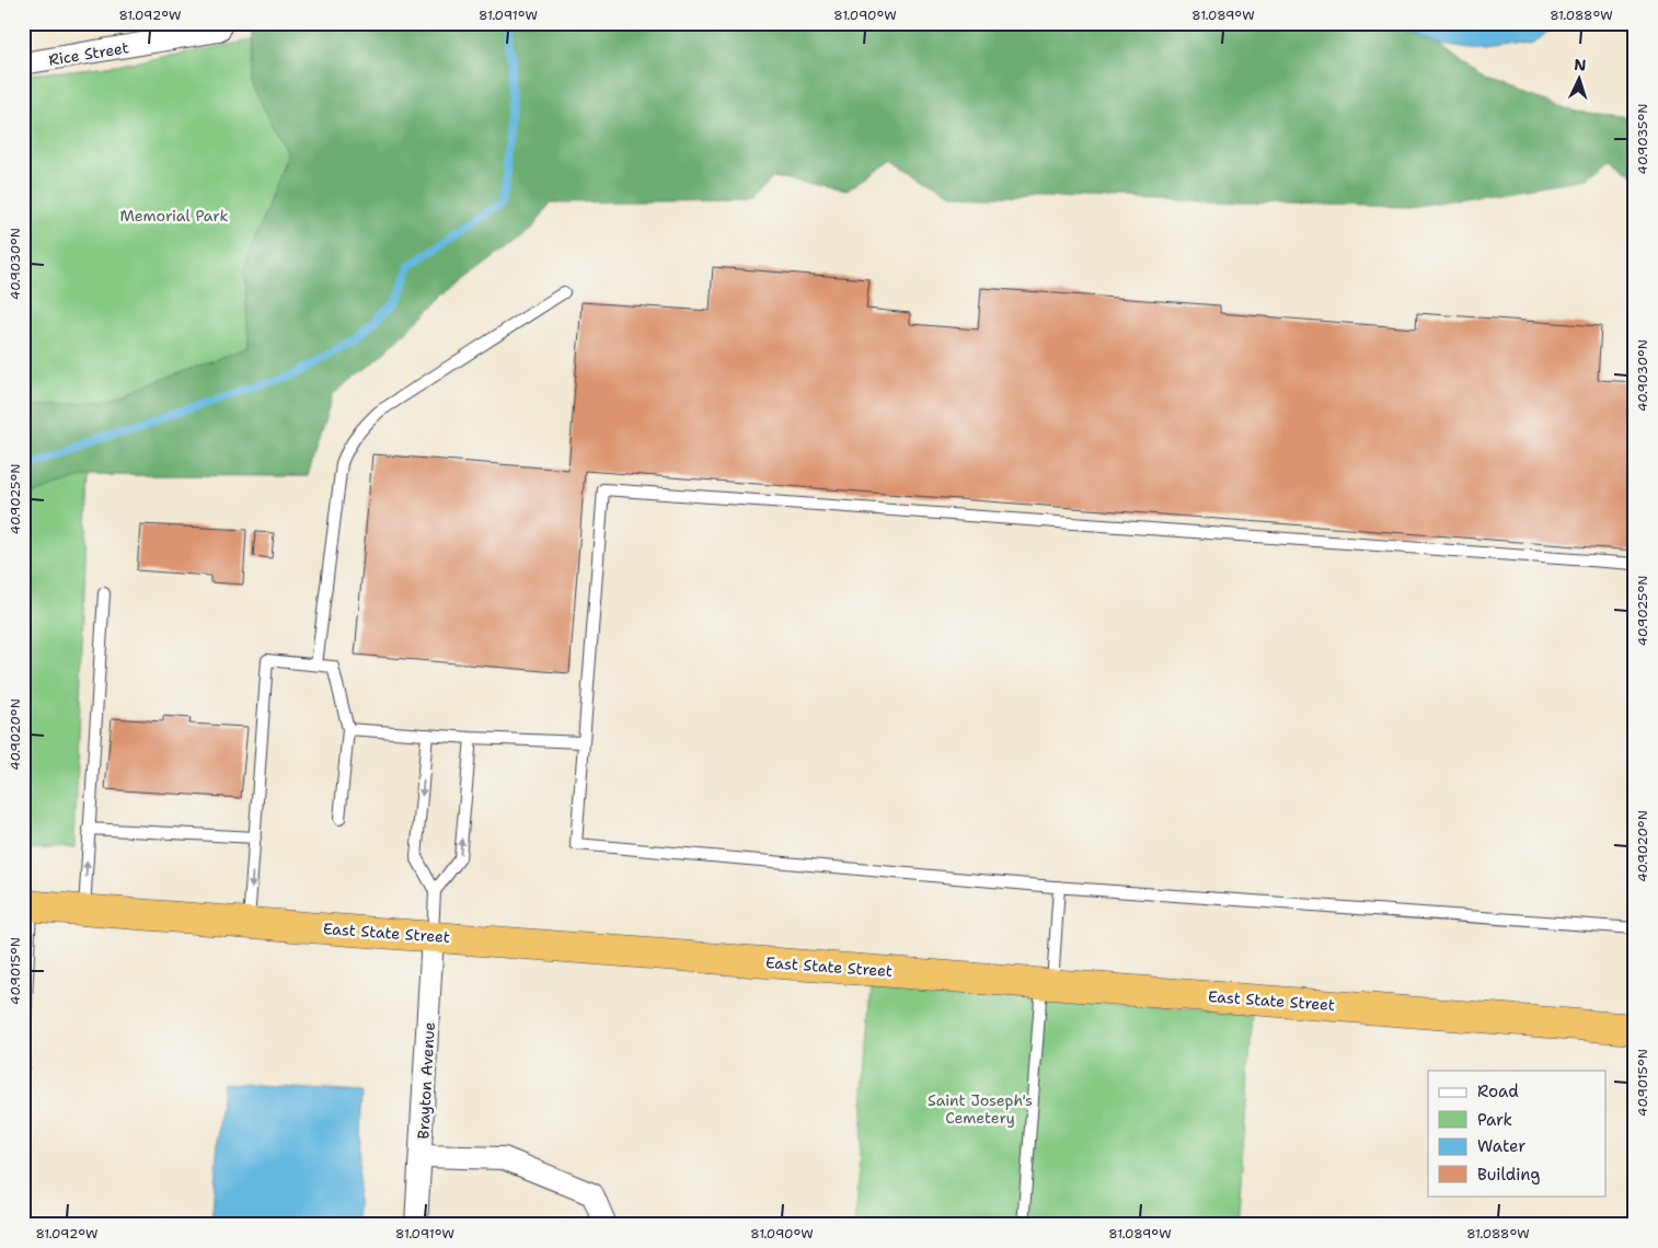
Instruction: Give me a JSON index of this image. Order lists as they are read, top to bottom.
{
  "streets": {
    "highway": ["East State Street"],
    "street": ["Rice Street", "Brayton Avenue"]
  },
  "crossings": [
    ["East State Street", "Brayton Avenue"]
  ],
  "parks": ["Memorial Park", "Saint Joseph's Cemetery"],
  "legend": [
    "Road",
    "Park",
    "Water",
    "Building"
  ],
  "north": "top",
  "coordinates": [
    "81.092°W",
    "81.091°W",
    "81.090°W",
    "81.089°W",
    "81.088°W",
    "40.9035°N",
    "40.9030°N",
    "40.9025°N",
    "40.9020°N",
    "40.9015°N"
  ]
}
